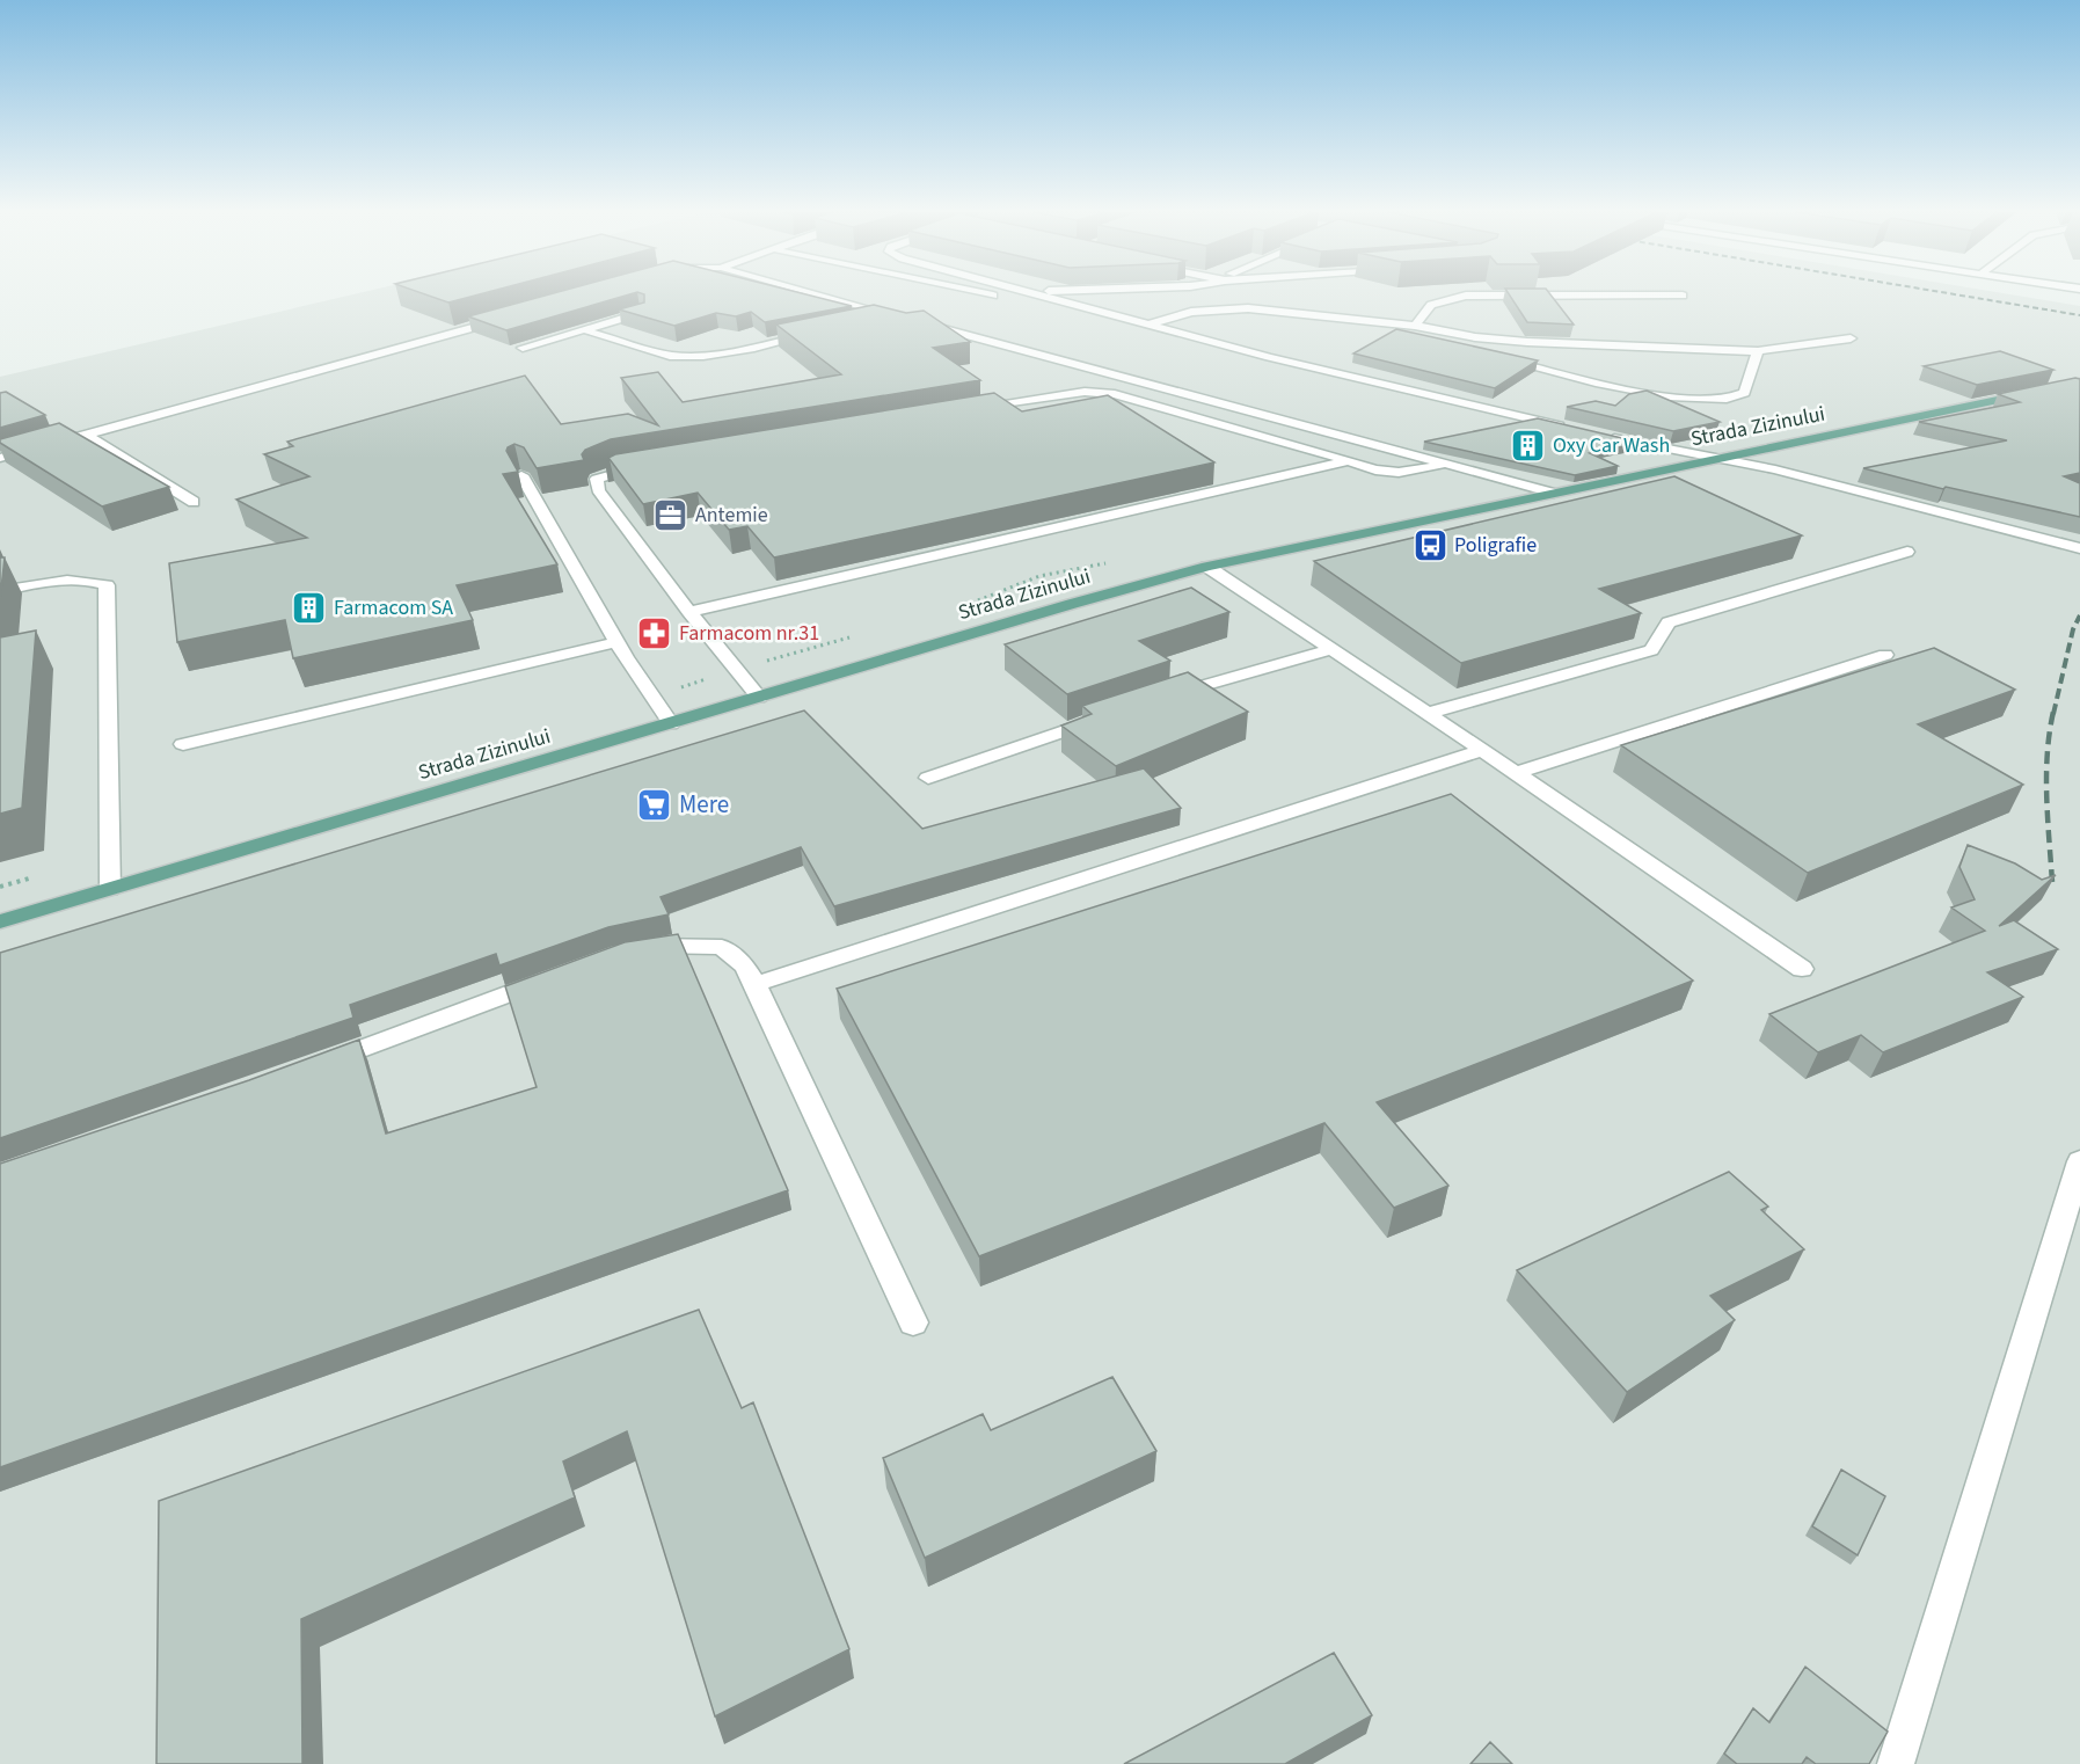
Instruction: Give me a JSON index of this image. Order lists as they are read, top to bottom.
{
  "streets": {
    "main road": ["Strada Zizinului"]
  },
  "places": {
    "building": ["Oxy Car Wash", "Farmacom SA"],
    "office": ["Antemie"],
    "bus stop": ["Poligrafie"],
    "pharmacy": ["Farmacom nr.31"],
    "supermarket": ["Mere"]
  }
}
